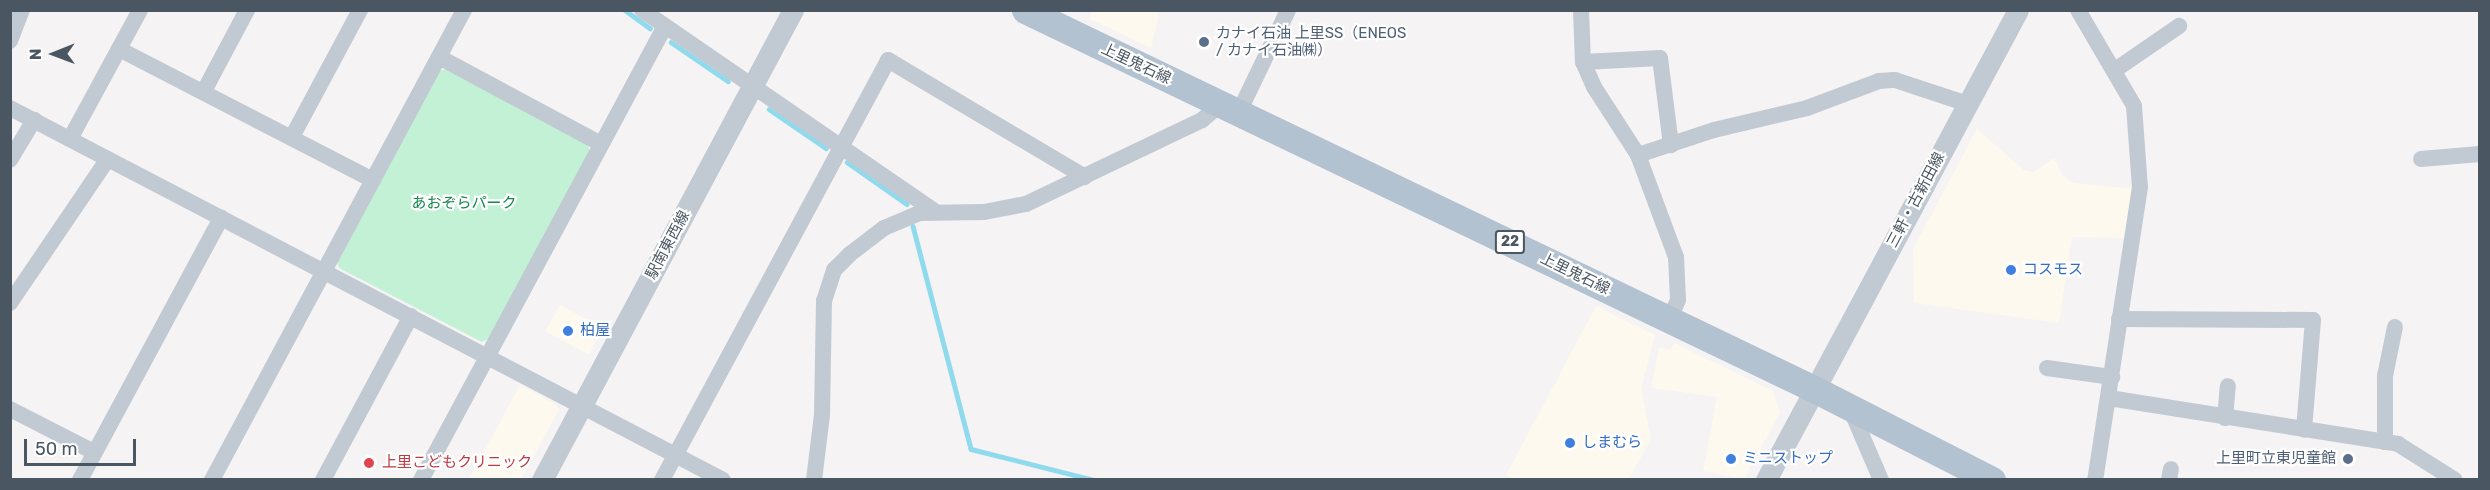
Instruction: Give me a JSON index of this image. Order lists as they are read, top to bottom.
{
  "streets": {
    "main road": ["上里鬼石線", "22"],
    "street": ["三軒・古新田線", "駅南東西線"]
  },
  "crossings": [
    ["上里鬼石線", "三軒・古新田線"]
  ],
  "parks": ["あおぞらパーク"],
  "places": [
    "カナイ石油 上里SS（ENEOS / カナイ石油㈱）",
    "コスモス",
    "柏屋",
    "しまむら",
    "ミニストップ",
    "上里町立東児童館",
    "上里こどもクリニック"
  ],
  "scale_bar": "50 m",
  "north": "left"
}
